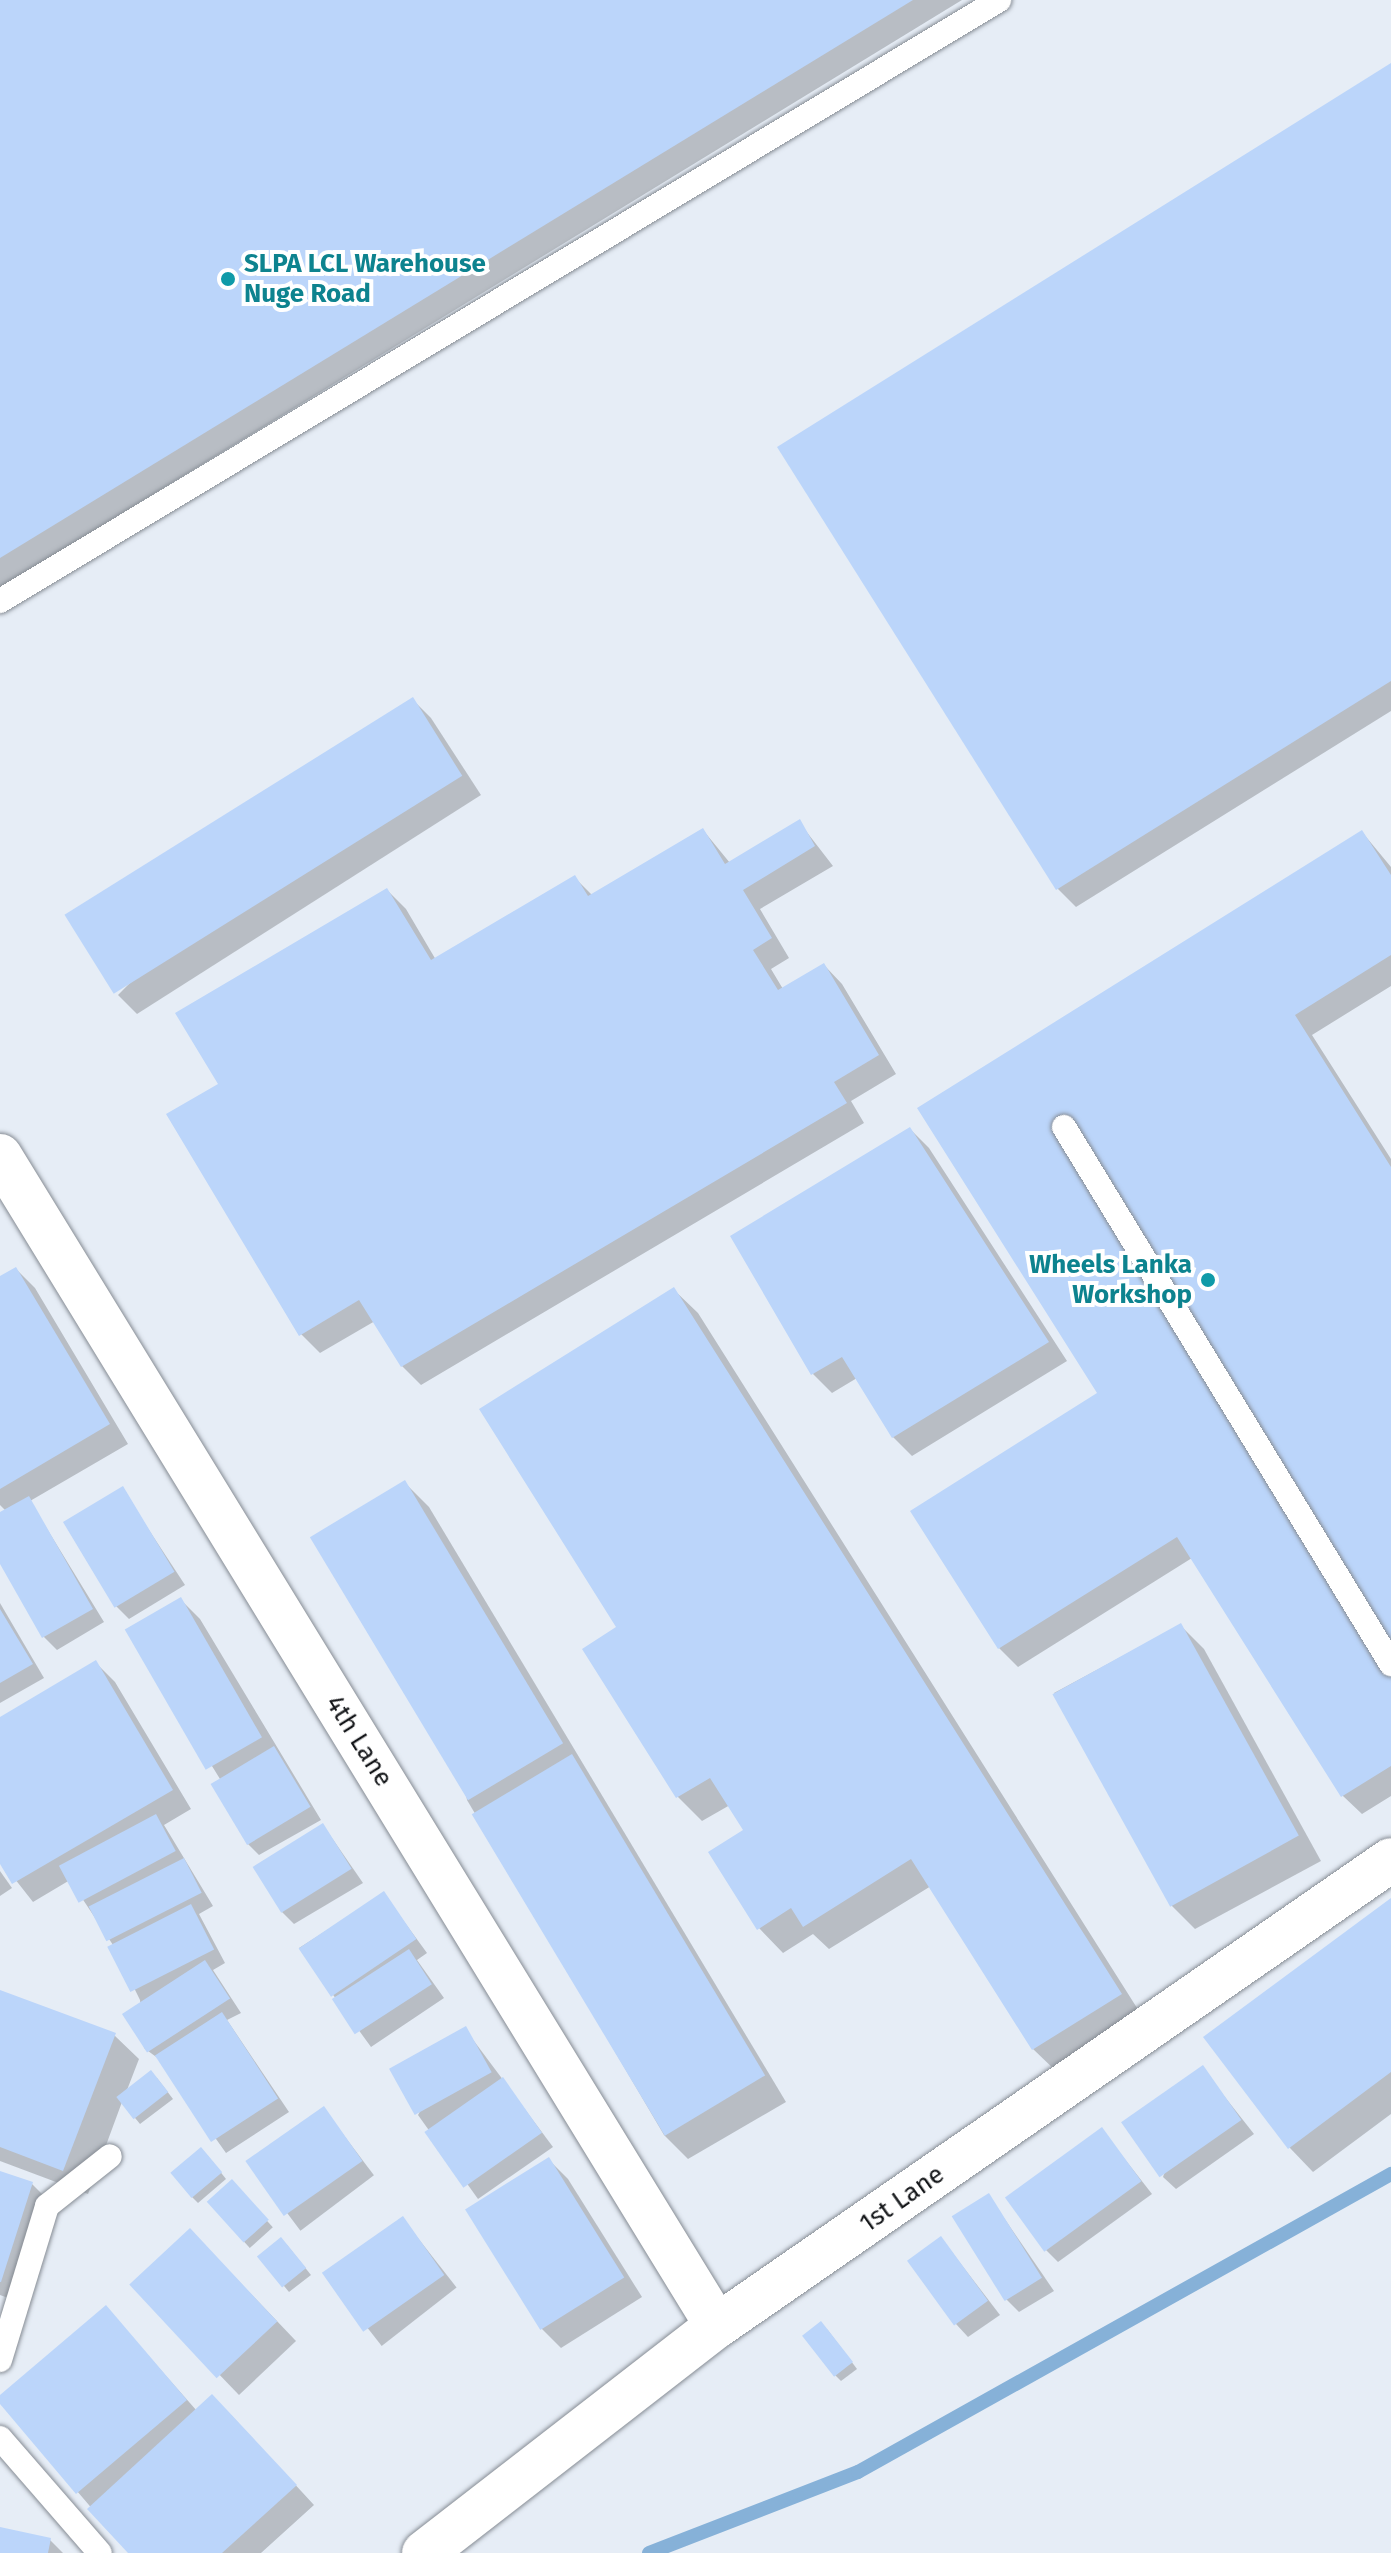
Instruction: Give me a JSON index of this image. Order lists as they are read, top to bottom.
{
  "streets": {
    "street": ["4th Lane", "1st Lane"]
  },
  "crossings": [
    ["4th Lane", "1st Lane"]
  ],
  "places": ["SLPA LCL Warehouse Nuge Road", "Wheels Lanka Workshop"]
}
